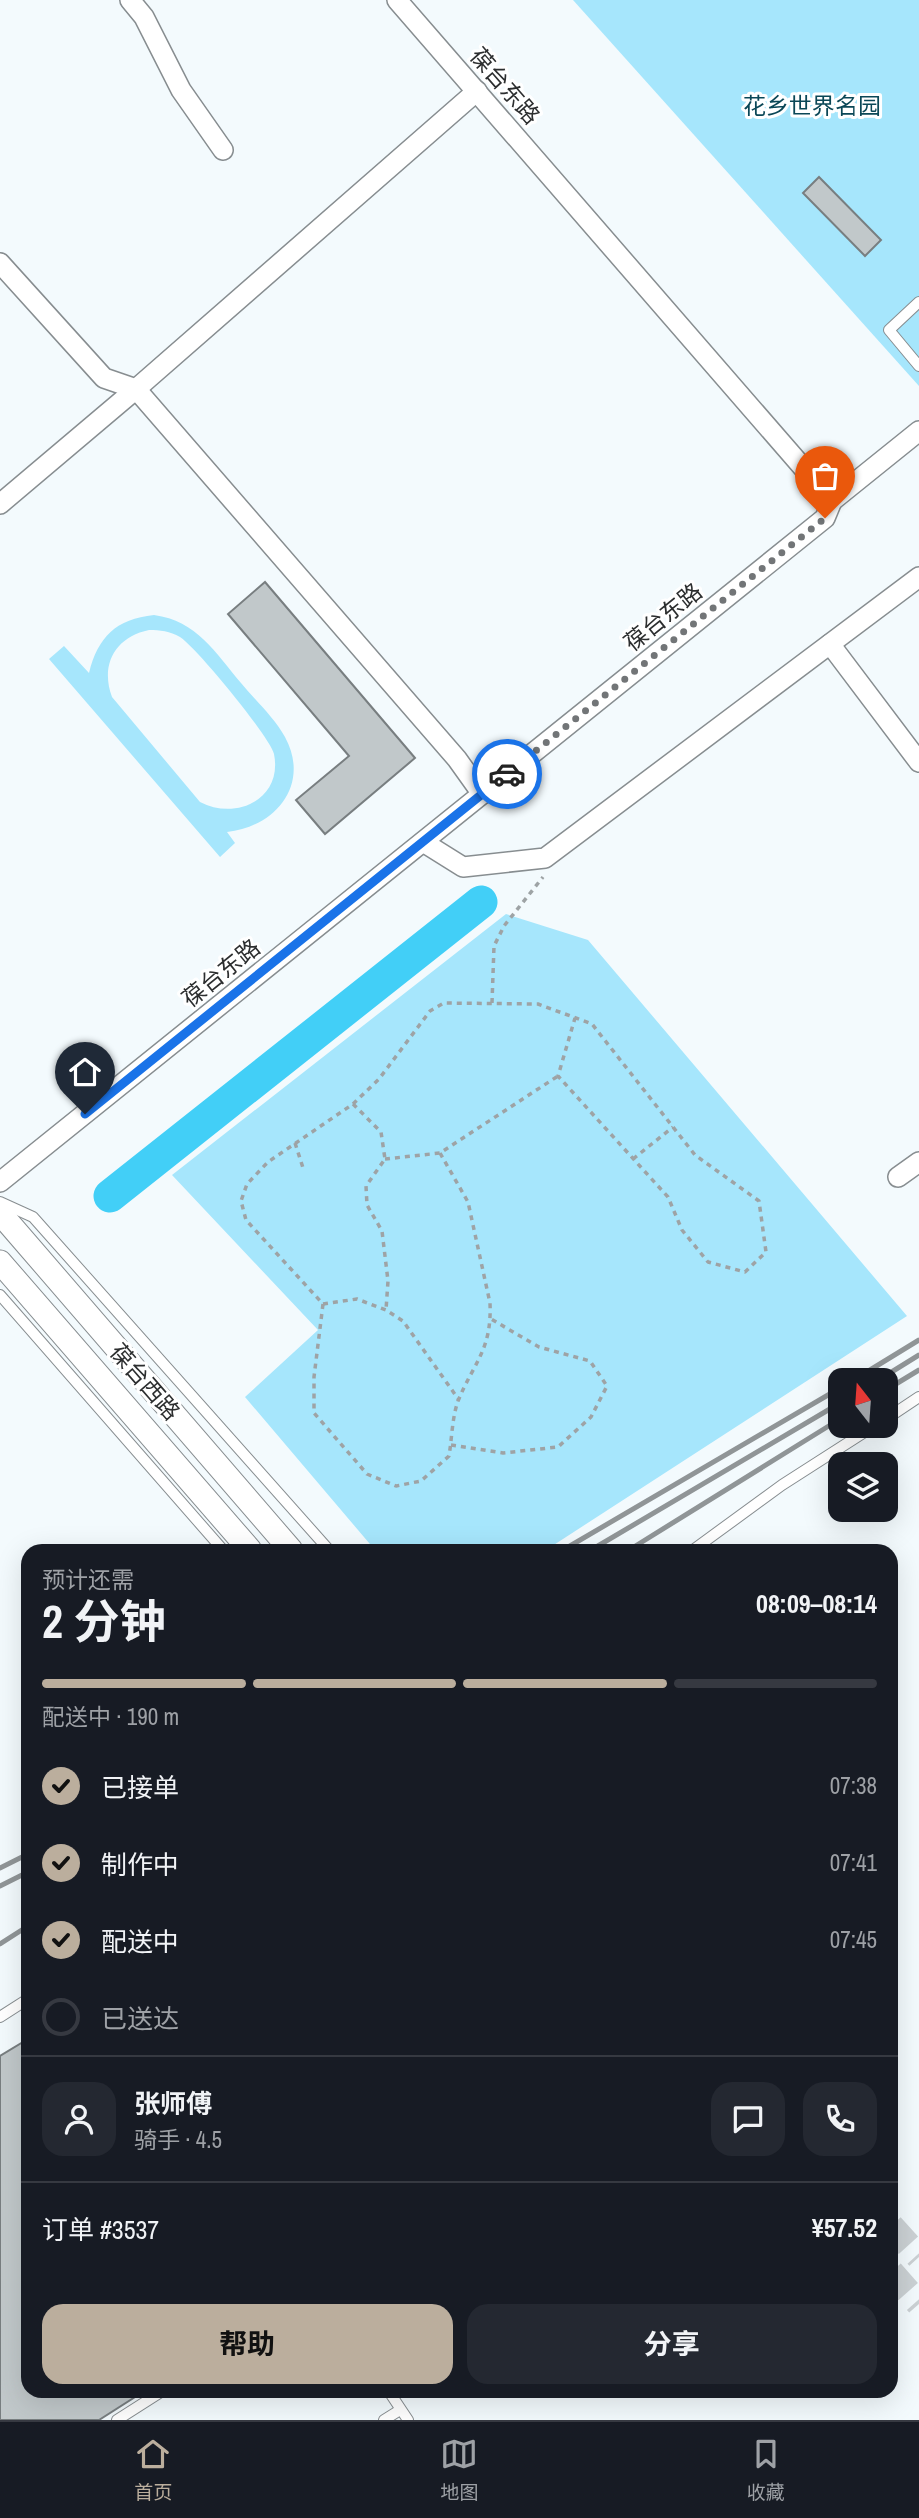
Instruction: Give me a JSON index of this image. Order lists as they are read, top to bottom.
{
  "streets": {
    "street": ["葆台东路", "葆台西路"]
  },
  "parks": ["花乡世界名园"],
  "north": "top",
  "page": {
    "heading": ["2 分钟", "预计还需", "08:09–08:14"],
    "panel": [
      "张师傅",
      "骑手 · 4.5",
      "订单 #3537",
      "¥57.52"
    ],
    "bar": "配送中 · 190 m",
    "list": [
      ["已接单", "07:38"],
      ["制作中", "07:41"],
      ["配送中", "07:45"],
      "已送达"
    ],
    "buttons": ["帮助", "分享"],
    "tabs": ["首页", "地图", "收藏"]
  }
}
